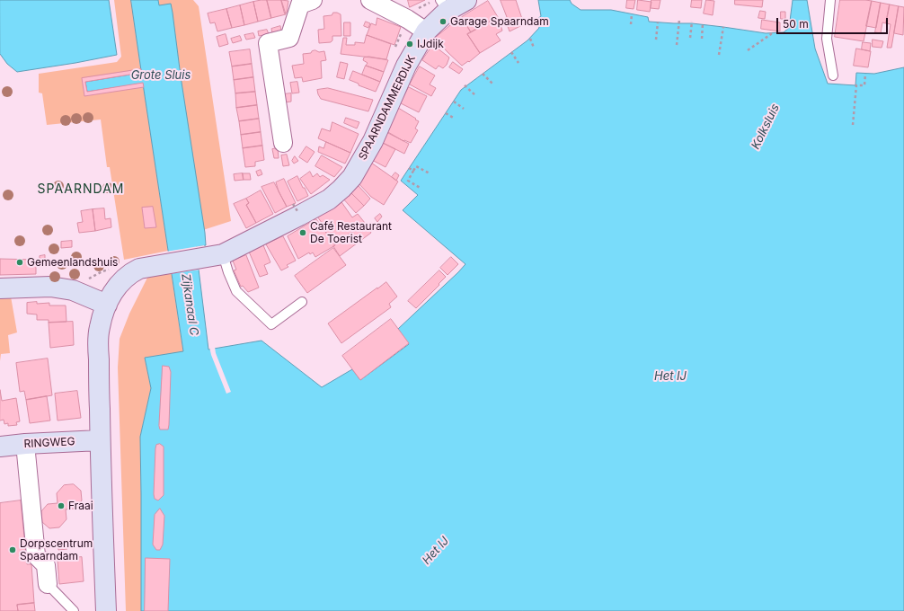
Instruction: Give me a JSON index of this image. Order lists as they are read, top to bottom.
{
  "streets": {
    "street": ["SPAARNDAMMERDIJK", "RINGWEG"]
  },
  "districts": ["SPAARNDAM"],
  "water": [
    "Grote Sluis",
    "Kolksluis",
    "Zijkanaal C",
    "Het IJ"
  ],
  "places": [
    "Garage Spaarndam",
    "IJdijk",
    "Café Restaurant De Toerist",
    "Gemeenlandshuis",
    "Fraai",
    "Dorpscentrum Spaarndam"
  ],
  "scale_bar": "50 m"
}
